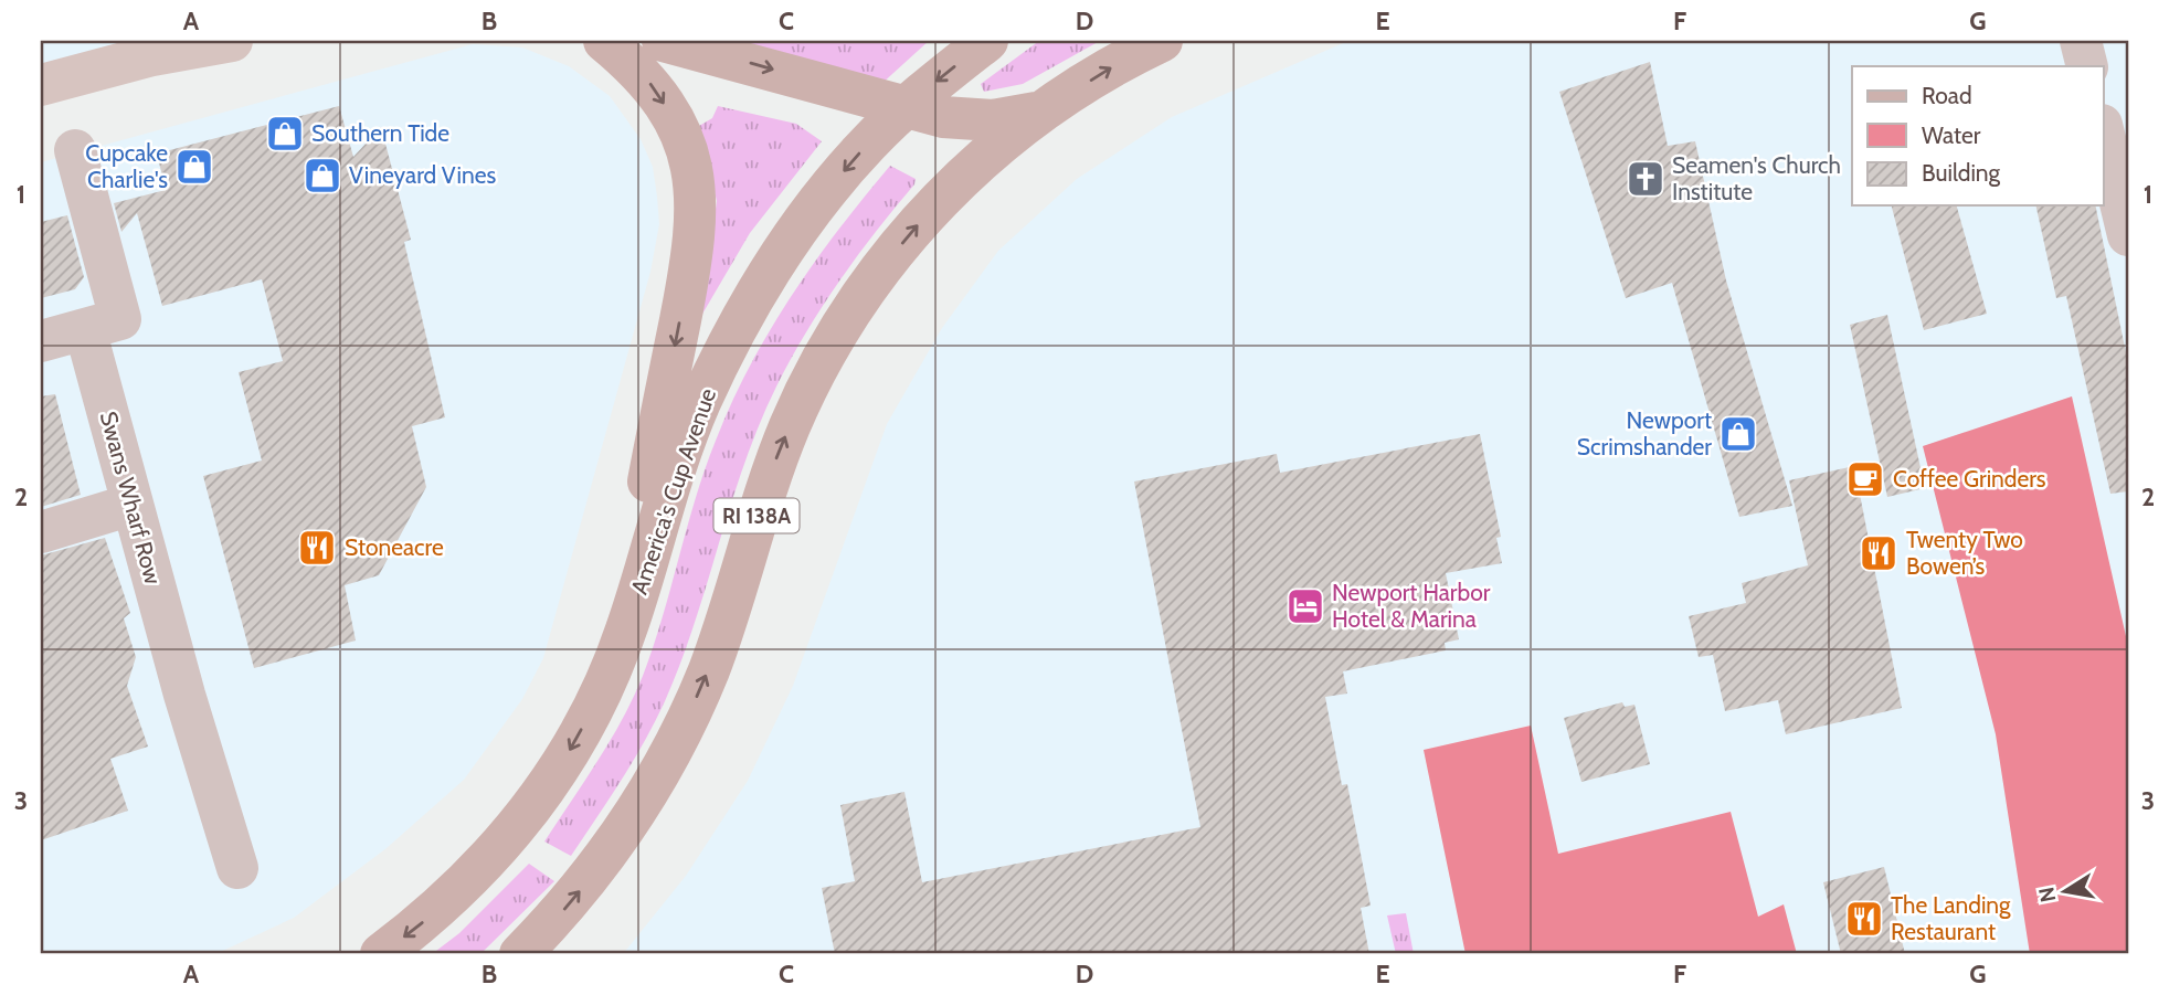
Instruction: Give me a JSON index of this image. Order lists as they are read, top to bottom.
{
  "streets": {
    "main road": ["America's Cup Avenue", "RI 138A"],
    "street": ["Swans Wharf Row"]
  },
  "places": {
    "shop": [
      "Southern Tide",
      "Cupcake Charlie's",
      "Vineyard Vines",
      "Newport Scrimshander"
    ],
    "church": ["Seamen's Church Institute"],
    "cafe": ["Coffee Grinders"],
    "restaurant": ["Stoneacre", "Twenty Two Bowen’s", "The Landing Restaurant"],
    "hotel": ["Newport Harbor Hotel & Marina"]
  },
  "legend": ["Road", "Water", "Building"],
  "north": "left",
  "grid": {
    "columns": [
      "A",
      "B",
      "C",
      "D",
      "E",
      "F",
      "G"
    ],
    "rows": ["1", "2", "3"]
  }
}
